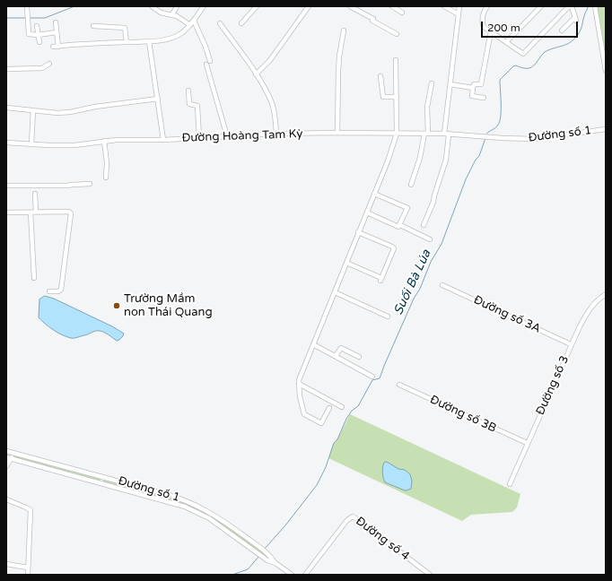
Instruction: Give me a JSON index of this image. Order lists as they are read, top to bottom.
{
  "streets": {
    "street": [
      "Đường số 1",
      "Đường Hoàng Tam Kỳ",
      "Đường số 3A",
      "Đường số 3",
      "Đường số 3B",
      "Đường số 4"
    ]
  },
  "crossings": [
    ["Đường số 1", "Đường Hoàng Tam Kỳ"],
    ["Đường số 3A", "Đường số 3"],
    ["Đường số 3", "Đường số 3B"]
  ],
  "water": ["Suối Bà Lúa"],
  "places": ["Trường Mầm non Thái Quang"],
  "scale_bar": "200 m"
}
